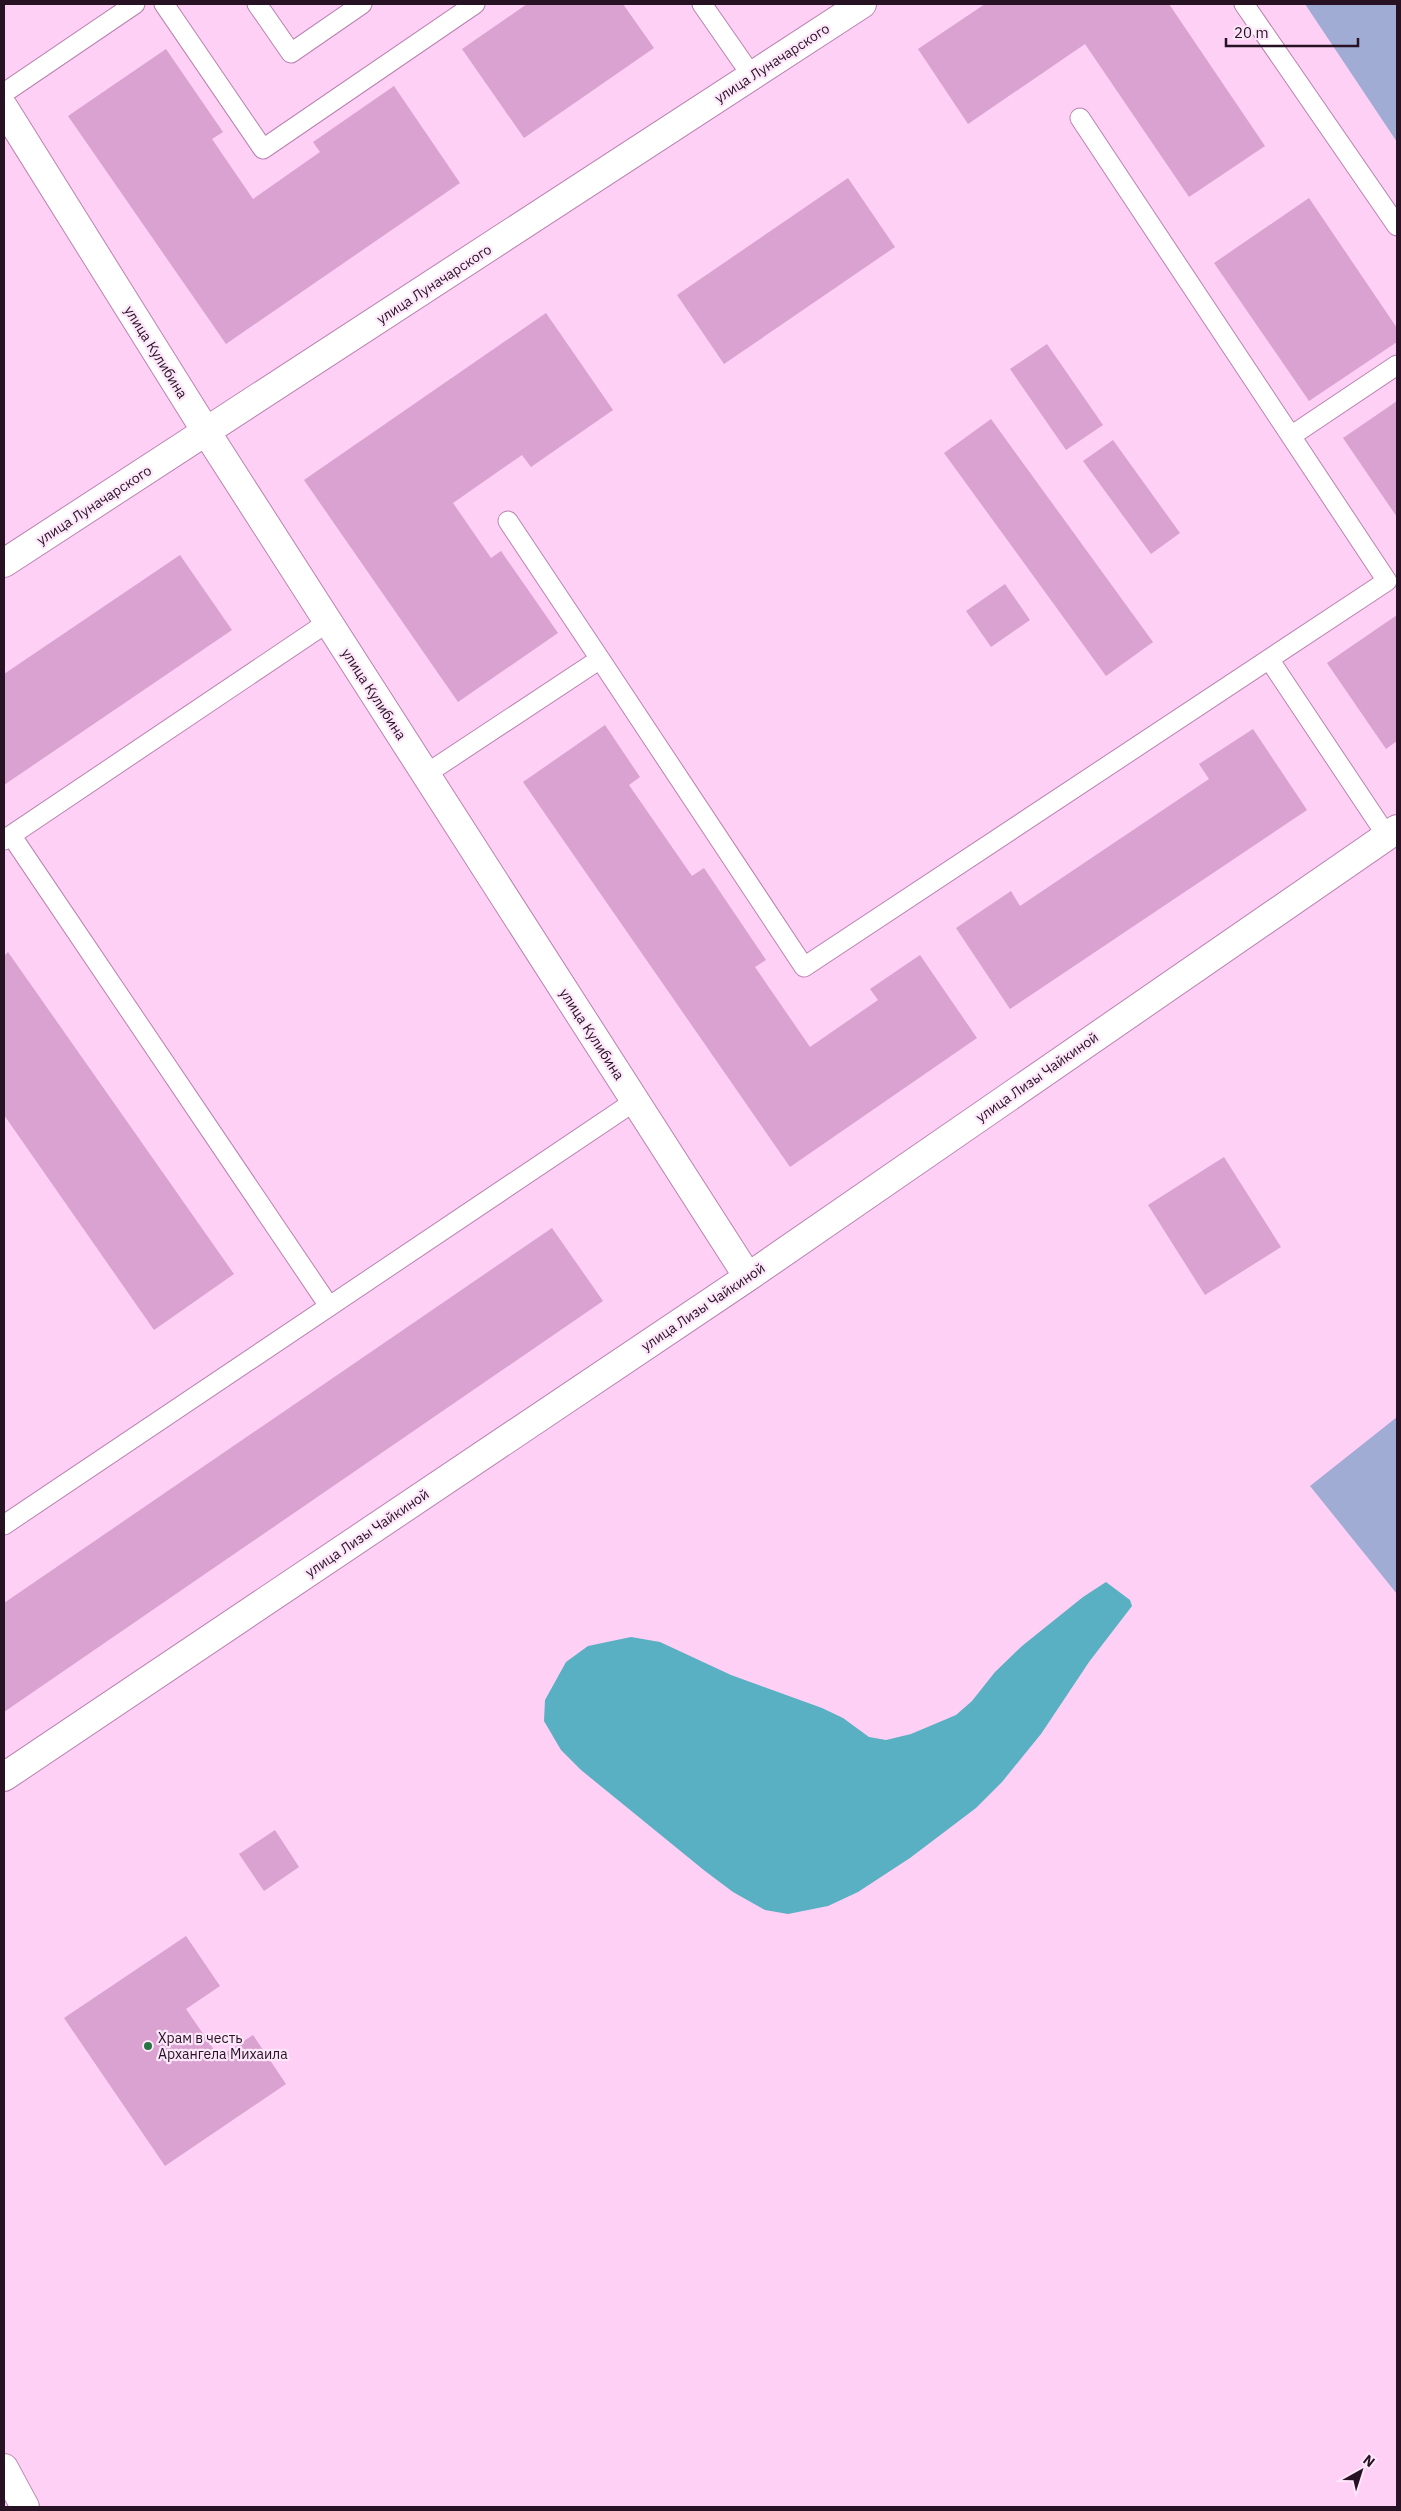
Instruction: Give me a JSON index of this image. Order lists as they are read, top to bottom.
{
  "streets": {
    "street": ["улица Луначарского", "улица Кулибина", "улица Лизы Чайкиной"]
  },
  "crossings": [
    ["улица Луначарского", "улица Кулибина"],
    ["улица Кулибина", "улица Лизы Чайкиной"]
  ],
  "places": ["Храм в честь Архангела Михаила"],
  "scale_bar": "20 m",
  "north": "top right"
}
